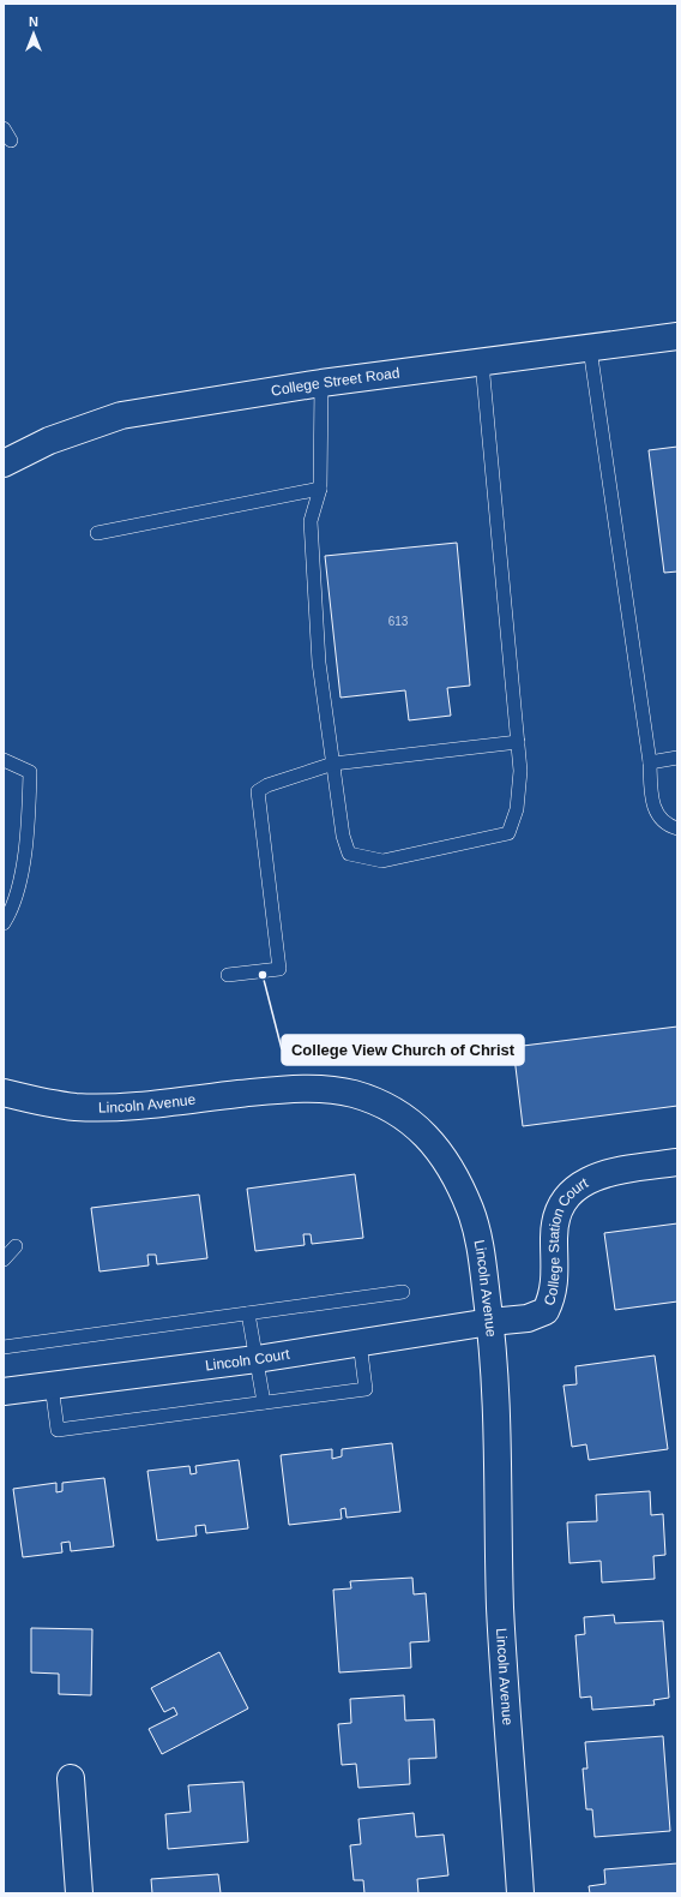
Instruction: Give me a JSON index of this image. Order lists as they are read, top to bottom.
{
  "streets": {
    "street": [
      "College Street Road",
      "Lincoln Avenue",
      "College Station Court",
      "Lincoln Court"
    ]
  },
  "crossings": [
    ["Lincoln Avenue", "College Station Court"],
    ["Lincoln Avenue", "Lincoln Court"],
    ["College Station Court", "Lincoln Court"]
  ],
  "places": ["College View Church of Christ"],
  "house_numbers": ["613"],
  "north": "top"
}
